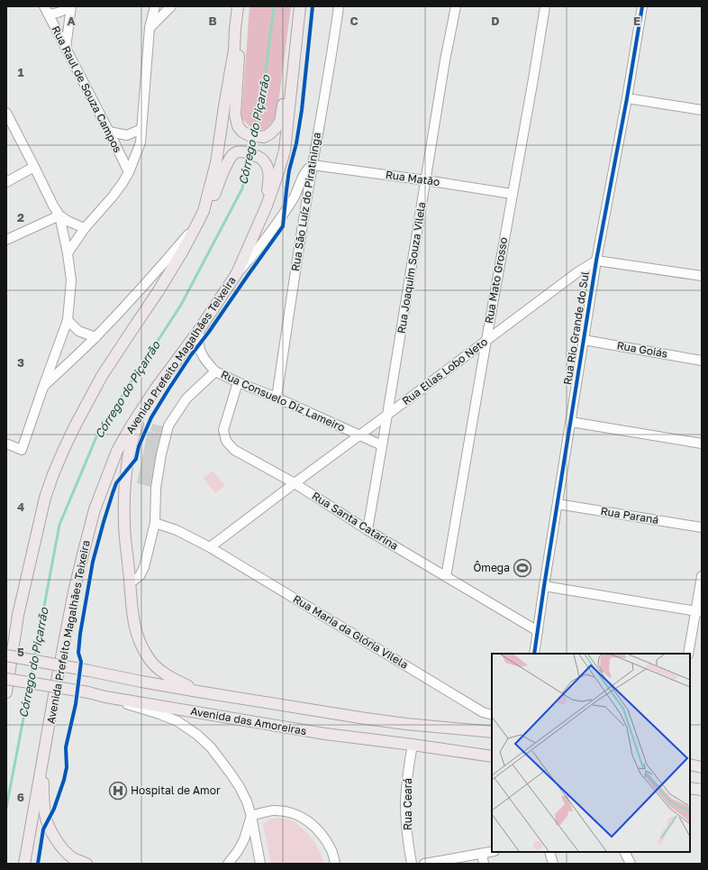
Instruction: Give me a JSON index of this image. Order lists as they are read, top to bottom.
{
  "streets": {
    "main road": ["Avenida Prefeito Magalhães Teixeira", "Avenida das Amoreiras"],
    "street": [
      "Rua Raul de Souza Campos",
      "Rua Matão",
      "Rua São Luíz do Piratininga",
      "Rua Joaquim Souza Vilela",
      "Rua Mato Grosso",
      "Rua Rio Grande do Sul",
      "Rua Goiás",
      "Rua Elias Lobo Neto",
      "Rua Consuelo Diz Lameiro",
      "Rua Paraná",
      "Rua Santa Catarina",
      "Rua Maria da Glória Vilela",
      "Rua Ceará"
    ]
  },
  "crossings": [
    ["Rua Matão", "Rua São Luíz do Piratininga"],
    ["Rua Matão", "Rua Joaquim Souza Vilela"],
    ["Rua Matão", "Rua Mato Grosso"],
    ["Rua São Luíz do Piratininga", "Rua Consuelo Diz Lameiro"],
    ["Rua Joaquim Souza Vilela", "Rua Elias Lobo Neto"],
    ["Rua Joaquim Souza Vilela", "Rua Consuelo Diz Lameiro"],
    ["Rua Joaquim Souza Vilela", "Rua Santa Catarina"],
    ["Rua Mato Grosso", "Rua Elias Lobo Neto"],
    ["Rua Mato Grosso", "Rua Santa Catarina"],
    ["Rua Rio Grande do Sul", "Rua Goiás"],
    ["Rua Rio Grande do Sul", "Rua Elias Lobo Neto"],
    ["Rua Rio Grande do Sul", "Rua Paraná"],
    ["Rua Rio Grande do Sul", "Rua Santa Catarina"],
    ["Rua Elias Lobo Neto", "Rua Consuelo Diz Lameiro"],
    ["Rua Elias Lobo Neto", "Rua Santa Catarina"],
    ["Rua Elias Lobo Neto", "Rua Maria da Glória Vilela"],
    ["Rua Consuelo Diz Lameiro", "Rua Santa Catarina"],
    ["Avenida das Amoreiras", "Rua Ceará"]
  ],
  "water": ["Córrego do Piçarrão"],
  "places": {
    "sports": ["Ômega"],
    "hospital": ["Hospital de Amor"]
  },
  "grid": {
    "columns": [
      "A",
      "B",
      "C",
      "D",
      "E"
    ],
    "rows": [
      "1",
      "2",
      "3",
      "4",
      "5",
      "6"
    ]
  }
}
